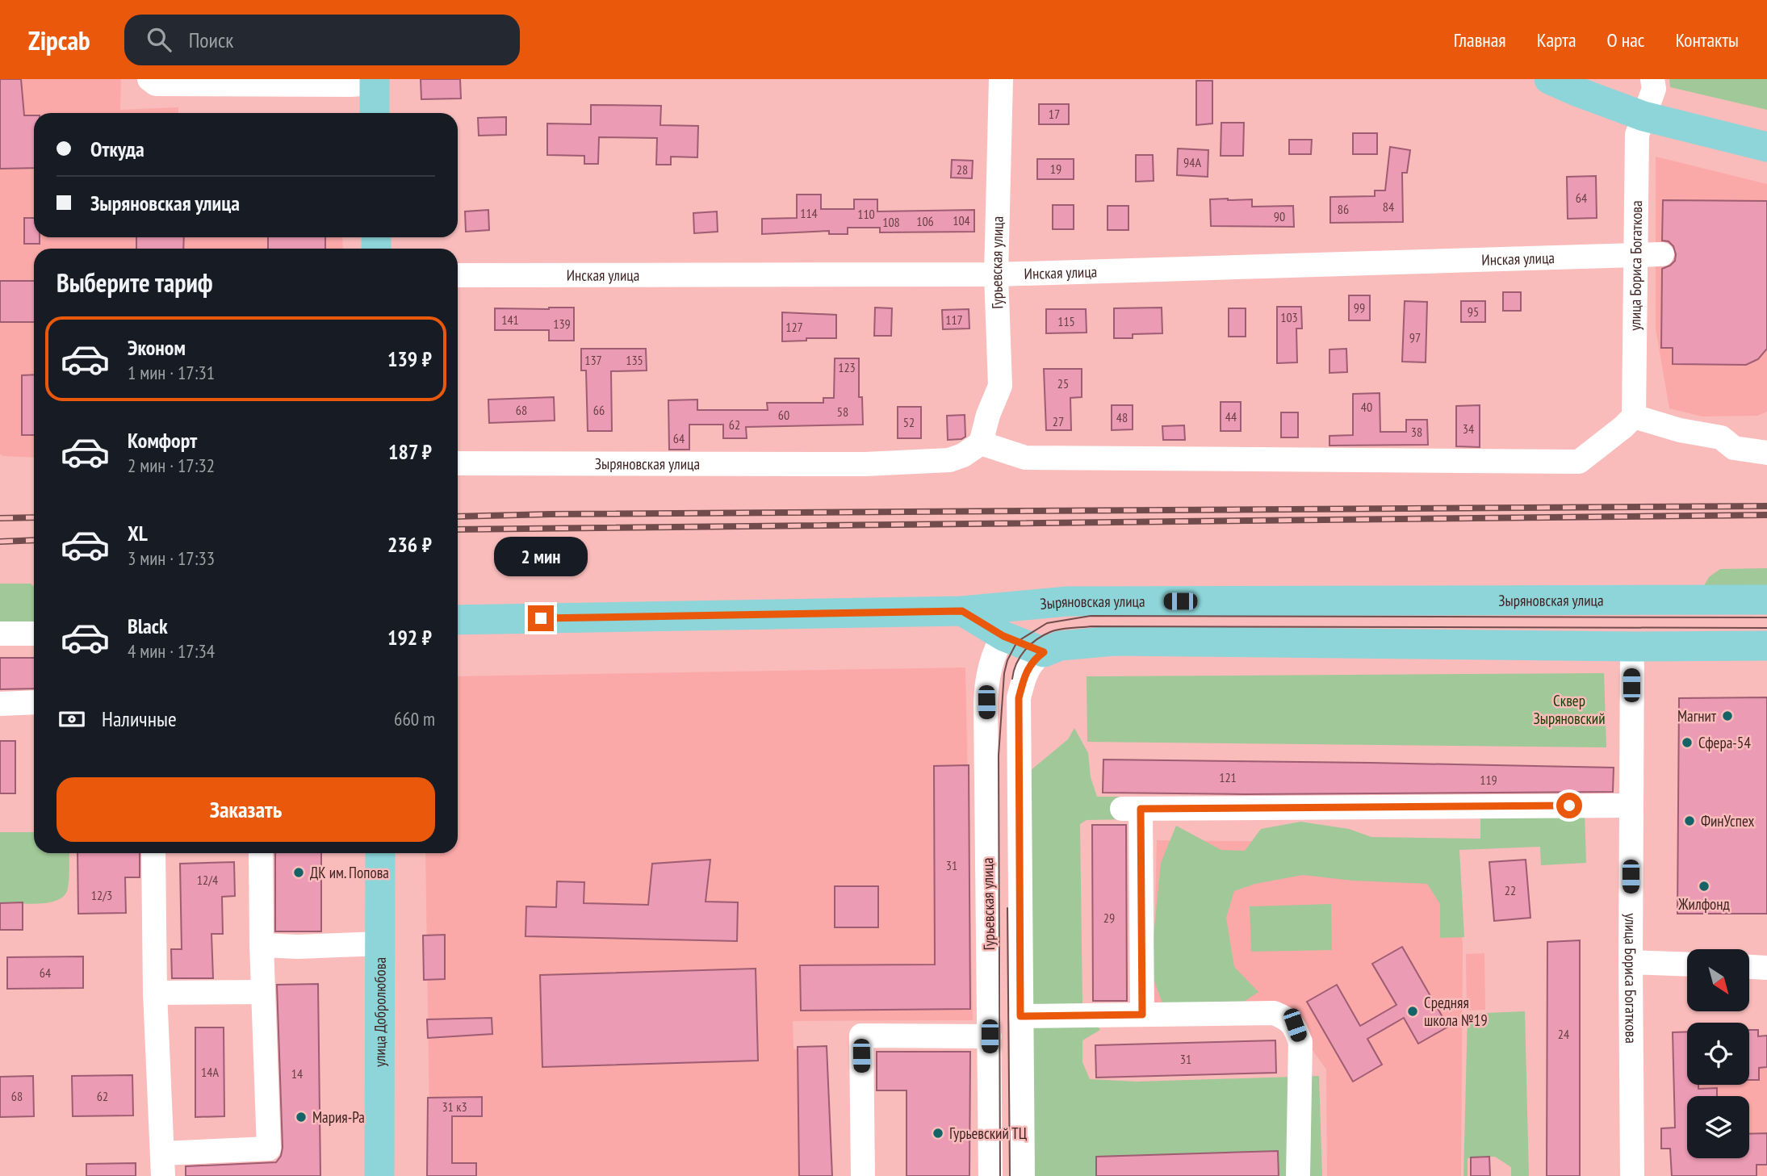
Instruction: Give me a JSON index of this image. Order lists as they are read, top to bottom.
{
  "streets": {
    "main road": ["Зыряновская улица", "улица Добролюбова"],
    "street": ["Инская улица", "Гурьевская улица", "улица Бориса Богаткова"]
  },
  "crossings": [
    ["Инская улица", "Гурьевская улица"],
    ["Инская улица", "улица Бориса Богаткова"],
    ["Гурьевская улица", "Зыряновская улица"]
  ],
  "parks": ["Cквер Зыряновский"],
  "places": [
    "Магнит",
    "Сфера-54",
    "ФинУспех",
    "ДК им. Попова",
    "Жилфонд",
    "Средняя школа №19",
    "Мария-Ра",
    "Гурьевский ТЦ"
  ],
  "house_numbers": [
    "17",
    "94А",
    "19",
    "28",
    "64",
    "84",
    "86",
    "114",
    "110",
    "90",
    "104",
    "106",
    "108",
    "99",
    "95",
    "103",
    "141",
    "117",
    "115",
    "139",
    "127",
    "97",
    "137",
    "135",
    "123",
    "25",
    "40",
    "68",
    "66",
    "58",
    "60",
    "44",
    "48",
    "27",
    "52",
    "62",
    "34",
    "38",
    "64",
    "121",
    "119",
    "31",
    "12/4",
    "22",
    "12/3",
    "29",
    "64",
    "24",
    "31",
    "14А",
    "14",
    "68",
    "62",
    "31 к3"
  ],
  "north": "bottom right",
  "page": {
    "header": "Zipcab",
    "search": "Поиск",
    "nav": [
      "Главная",
      "Карта",
      "О нас",
      "Контакты"
    ],
    "banner": ["Откуда", "Зыряновская улица"],
    "heading": "Выберите тариф",
    "list": [
      {
        "name": "Эконом",
        "note": "1 мин · 17:31",
        "value": "139 ₽"
      },
      {
        "name": "Комфорт",
        "note": "2 мин · 17:32",
        "value": "187 ₽"
      },
      {
        "name": "XL",
        "note": "3 мин · 17:33",
        "value": "236 ₽"
      },
      {
        "name": "Black",
        "note": "4 мин · 17:34",
        "value": "192 ₽"
      }
    ],
    "bubble": "2 мин",
    "pay": ["Наличные", "660 m"],
    "buttons": "Заказать"
  }
}
